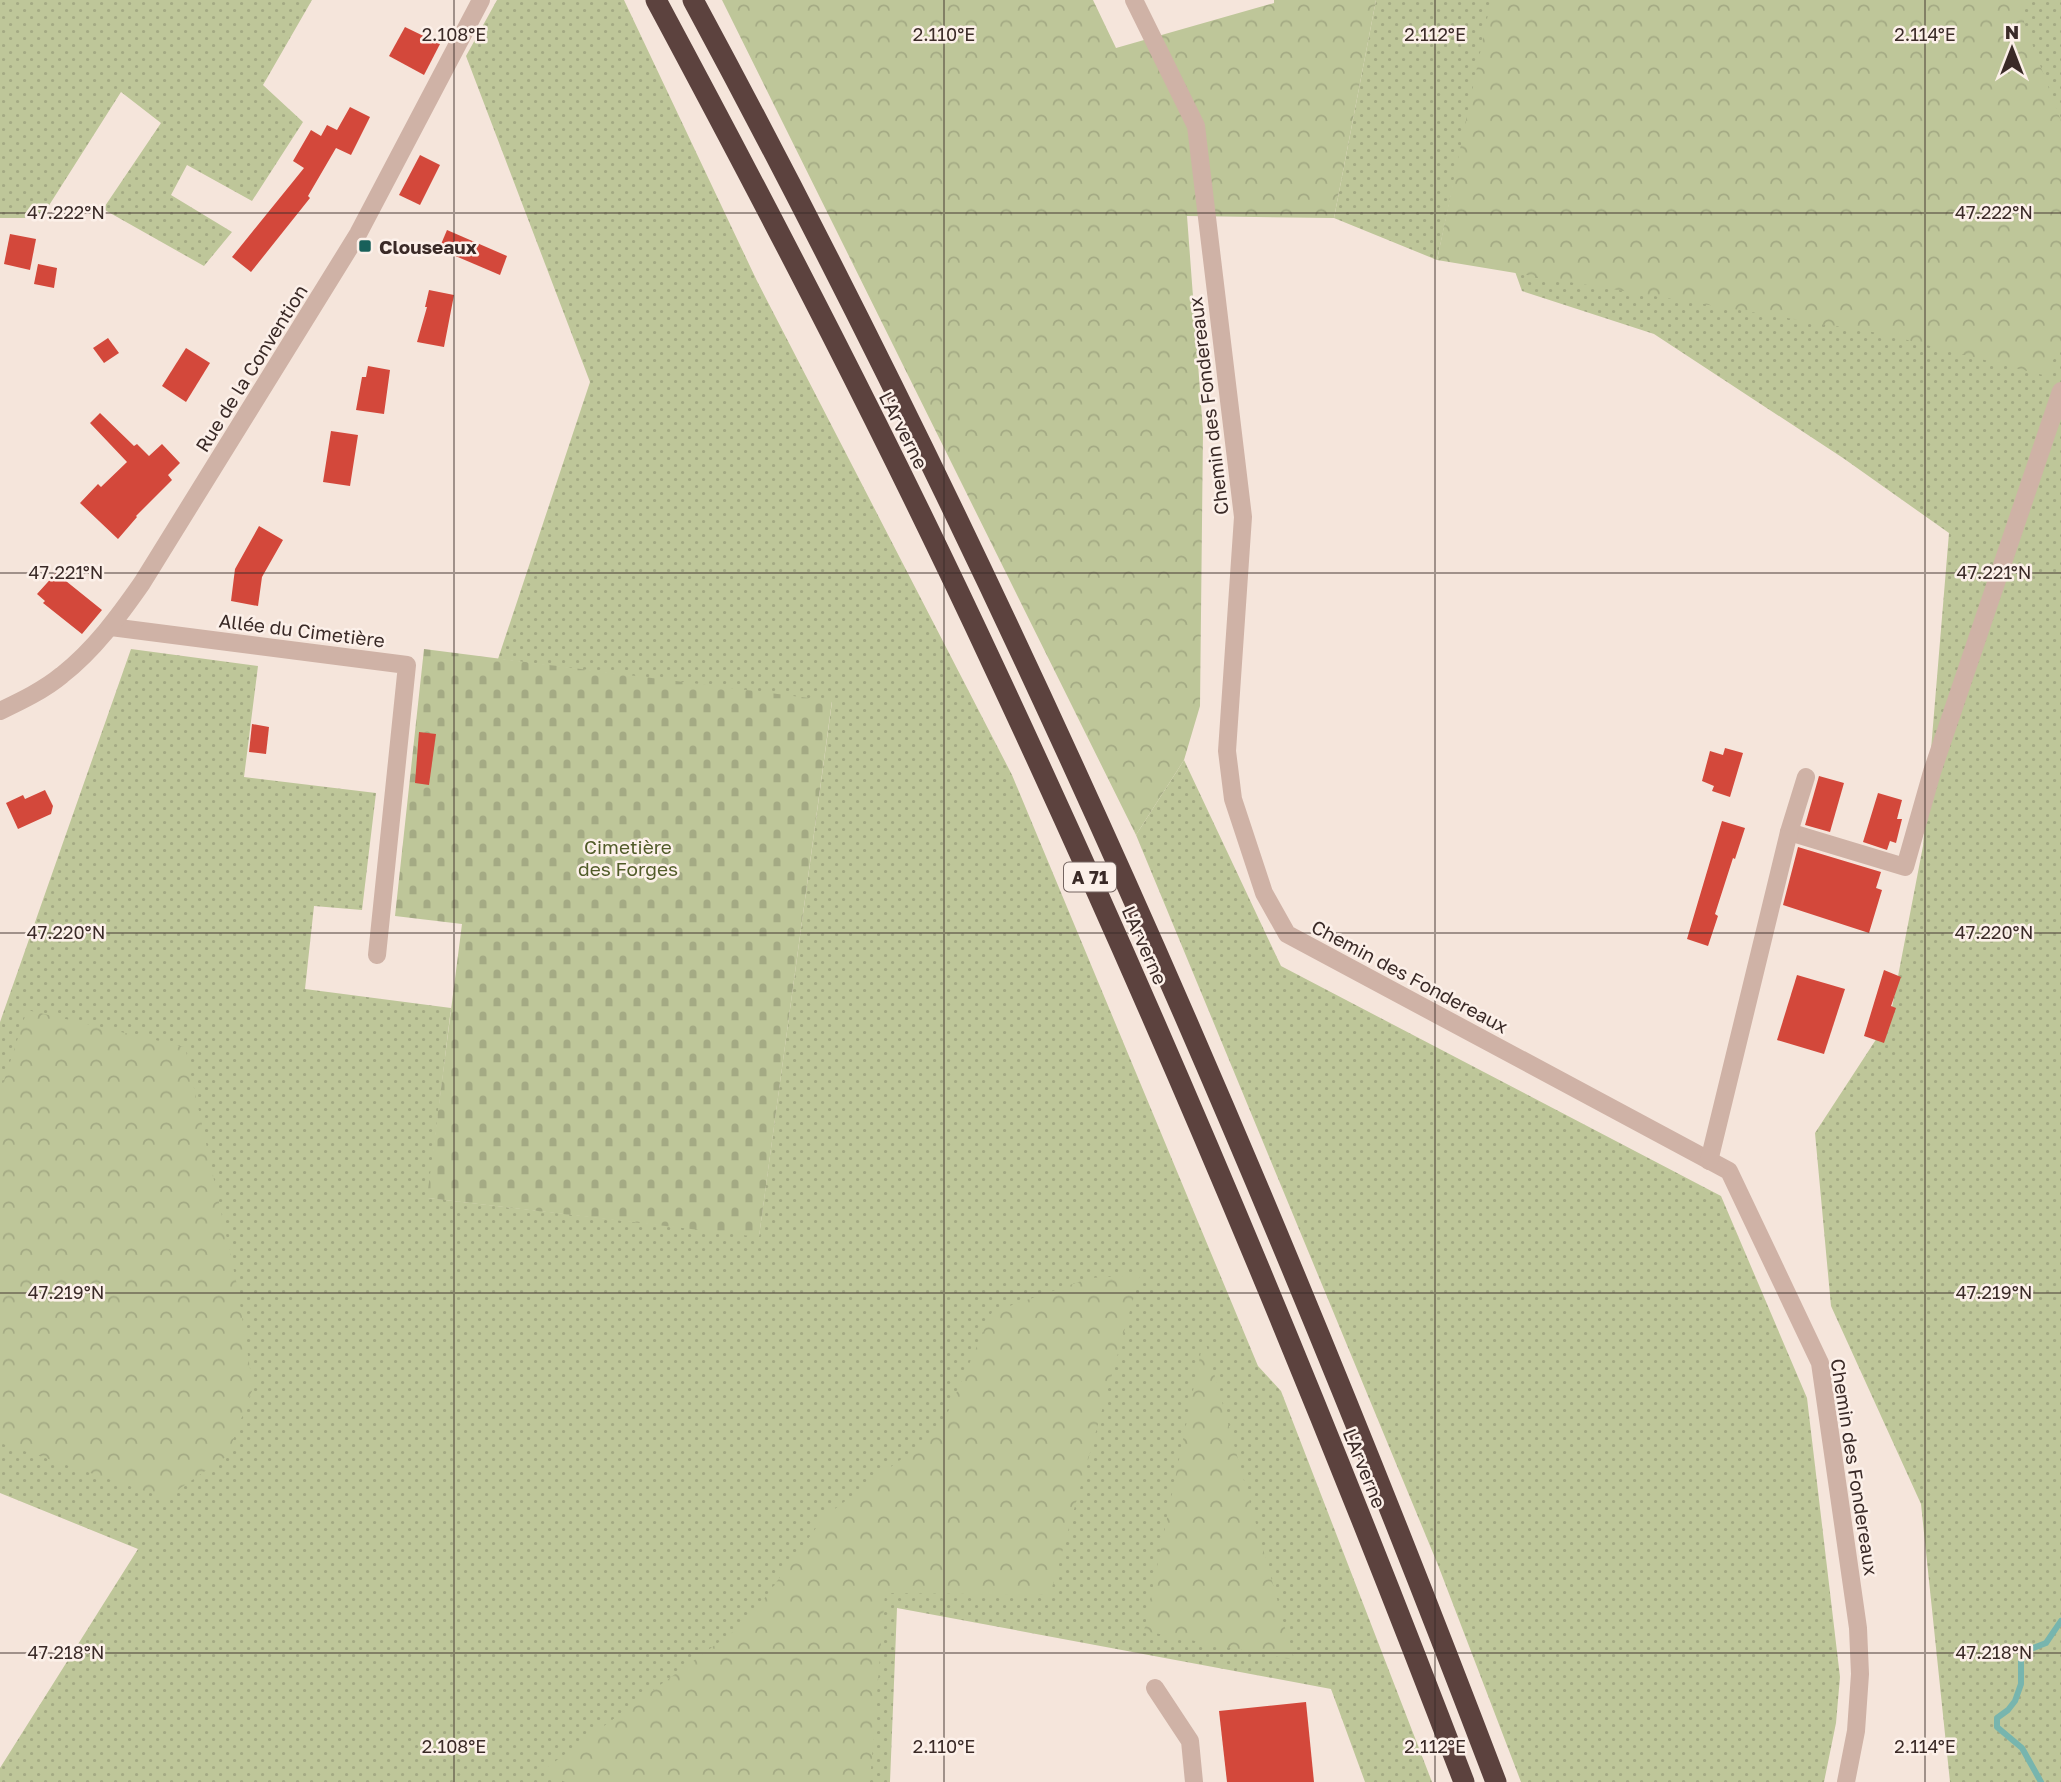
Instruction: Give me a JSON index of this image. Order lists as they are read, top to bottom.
{
  "streets": {
    "highway": ["L'Arverne", "A 71"],
    "street": ["Rue de la Convention", "Chemin des Fondereaux", "Allée du Cimetière"]
  },
  "crossings": [
    ["Rue de la Convention", "Allée du Cimetière"]
  ],
  "parks": ["Cimetière des Forges"],
  "places": {
    "transit": ["Clouseaux"]
  },
  "north": "top",
  "coordinates": [
    "2.108°E",
    "2.110°E",
    "2.112°E",
    "2.114°E",
    "47.222°N",
    "47.221°N",
    "47.220°N",
    "47.219°N",
    "47.218°N"
  ]
}
